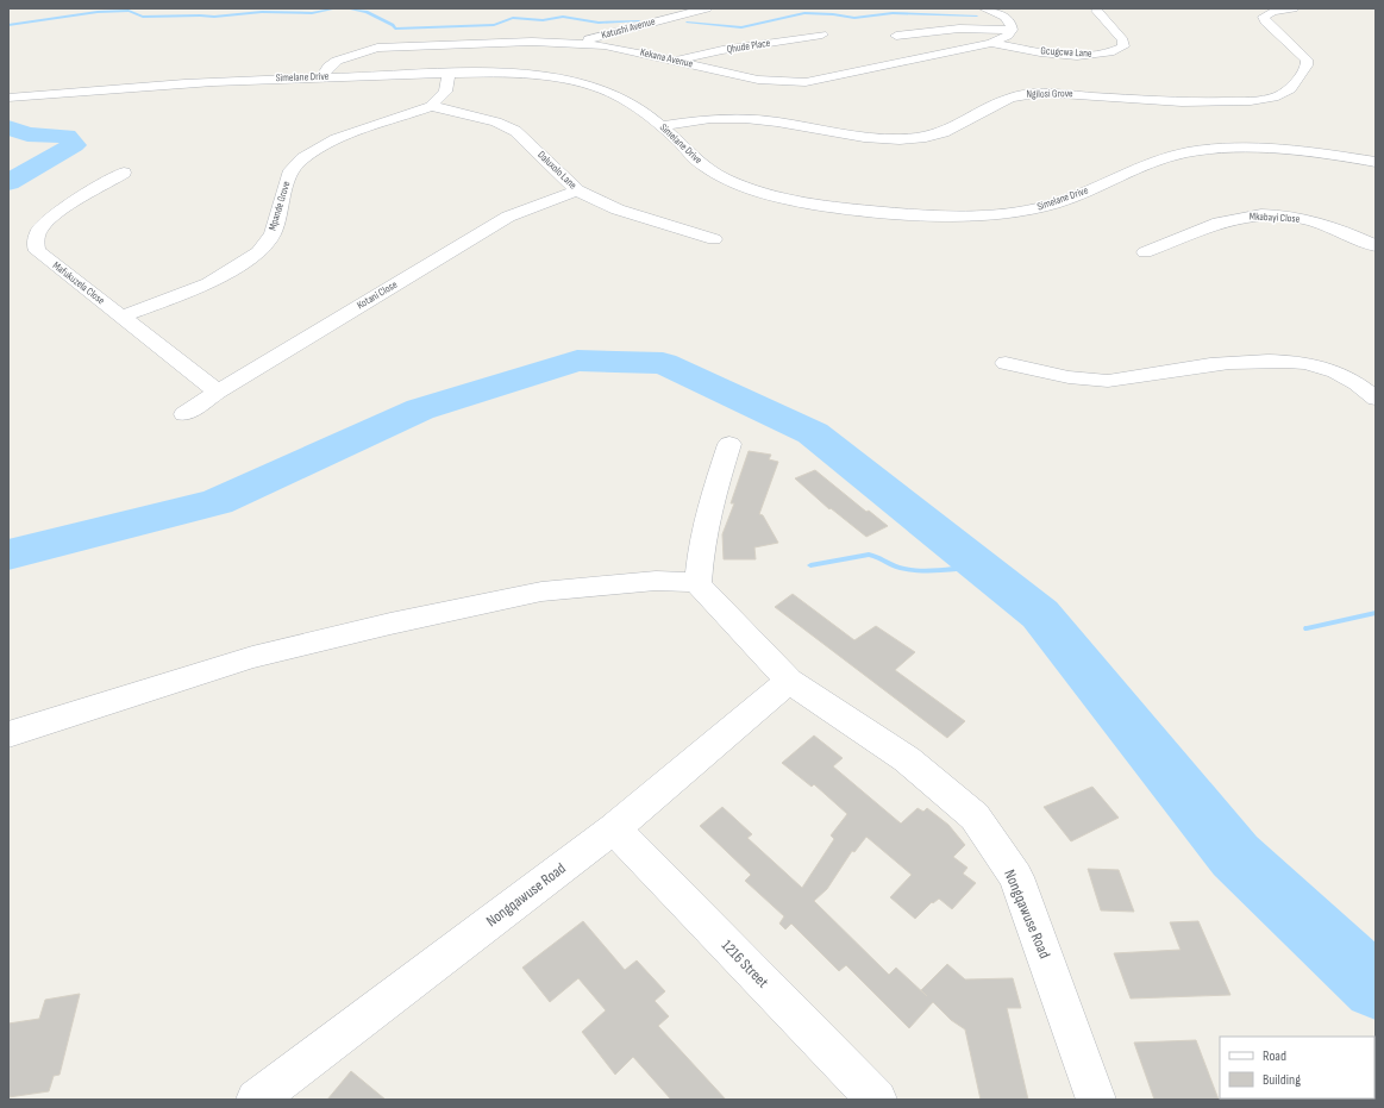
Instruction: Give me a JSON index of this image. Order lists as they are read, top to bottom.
{
  "streets": {
    "street": [
      "Katushi Avenue",
      "Qhude Place",
      "Gcugcwa Lane",
      "Kekana Avenue",
      "Simelane Drive",
      "Ngilosi Grove",
      "Daluxolo Lane",
      "Mpande Grove",
      "Mkabayi Close",
      "Mafukuzela Close",
      "Kotani Close",
      "Nongqawuse Road",
      "1216 Street"
    ]
  },
  "crossings": [
    ["Katushi Avenue", "Kekana Avenue"],
    ["Qhude Place", "Kekana Avenue"],
    ["Gcugcwa Lane", "Kekana Avenue"],
    ["Kekana Avenue", "Simelane Drive"],
    ["Simelane Drive", "Ngilosi Grove"],
    ["Daluxolo Lane", "Mpande Grove"],
    ["Daluxolo Lane", "Kotani Close"],
    ["Mpande Grove", "Mafukuzela Close"],
    ["Mafukuzela Close", "Kotani Close"],
    ["Nongqawuse Road", "1216 Street"]
  ],
  "legend": ["Road", "Building"]
}
